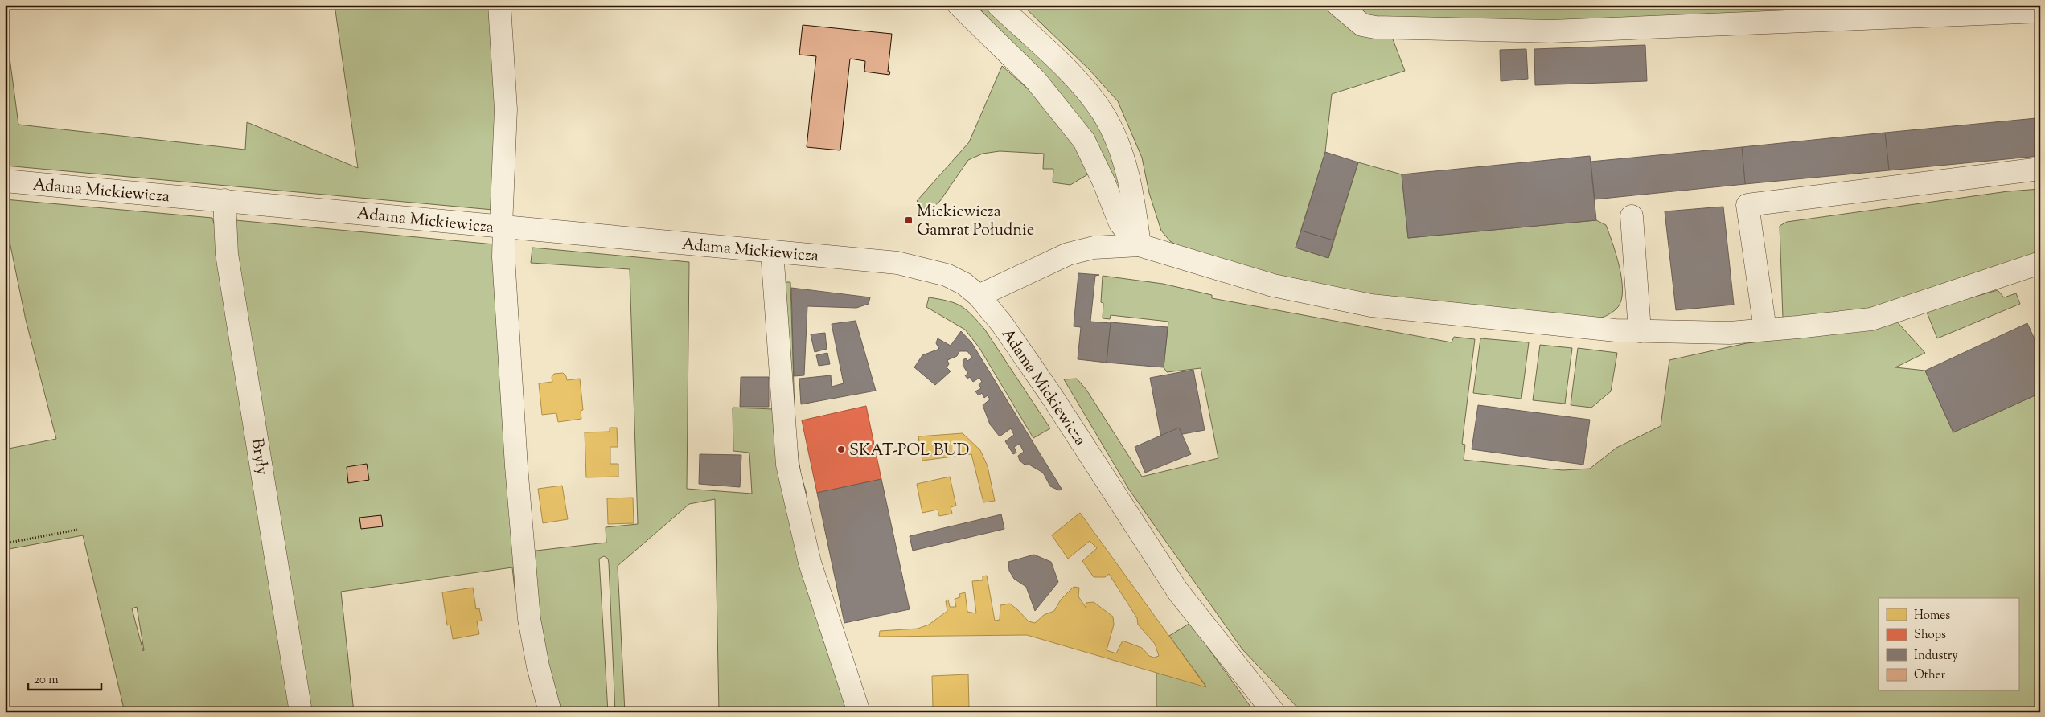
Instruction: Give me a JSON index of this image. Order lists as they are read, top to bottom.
{
  "streets": {
    "street": ["Adama Mickiewicza", "Bryły"]
  },
  "crossings": [
    ["Adama Mickiewicza", "Bryły"]
  ],
  "places": {
    "transit": ["Mickiewicza Gamrat Południe"],
    "other": ["SKAT-POL BUD"]
  },
  "legend": [
    "Homes",
    "Shops",
    "Industry",
    "Other"
  ],
  "scale_bar": "20 m"
}
